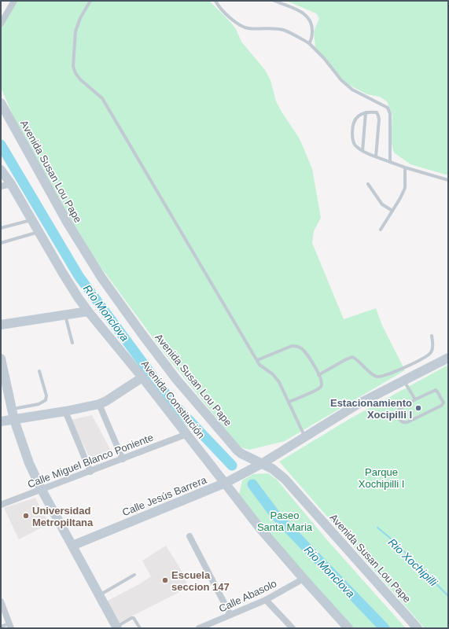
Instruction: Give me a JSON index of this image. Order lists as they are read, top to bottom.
{
  "streets": {
    "street": [
      "Avenida Susan Lou Pape",
      "Avenida Constitución",
      "Calle Miguel Blanco Poniente",
      "Calle Jesús Barrera",
      "Calle Abasolo"
    ]
  },
  "crossings": [
    ["Avenida Susan Lou Pape", "Calle Jesús Barrera"],
    ["Avenida Constitución", "Calle Miguel Blanco Poniente"],
    ["Avenida Constitución", "Calle Jesús Barrera"],
    ["Avenida Constitución", "Calle Abasolo"]
  ],
  "water": ["Río Monclova", "Rio Xochipilli", "Rio Monclova"],
  "parks": ["Parque Xochipilli I", "Paseo Santa Maria"],
  "places": ["Estacionamiento Xocipilli I", "Universidad Metropiltana", "Escuela seccion 147"]
}
